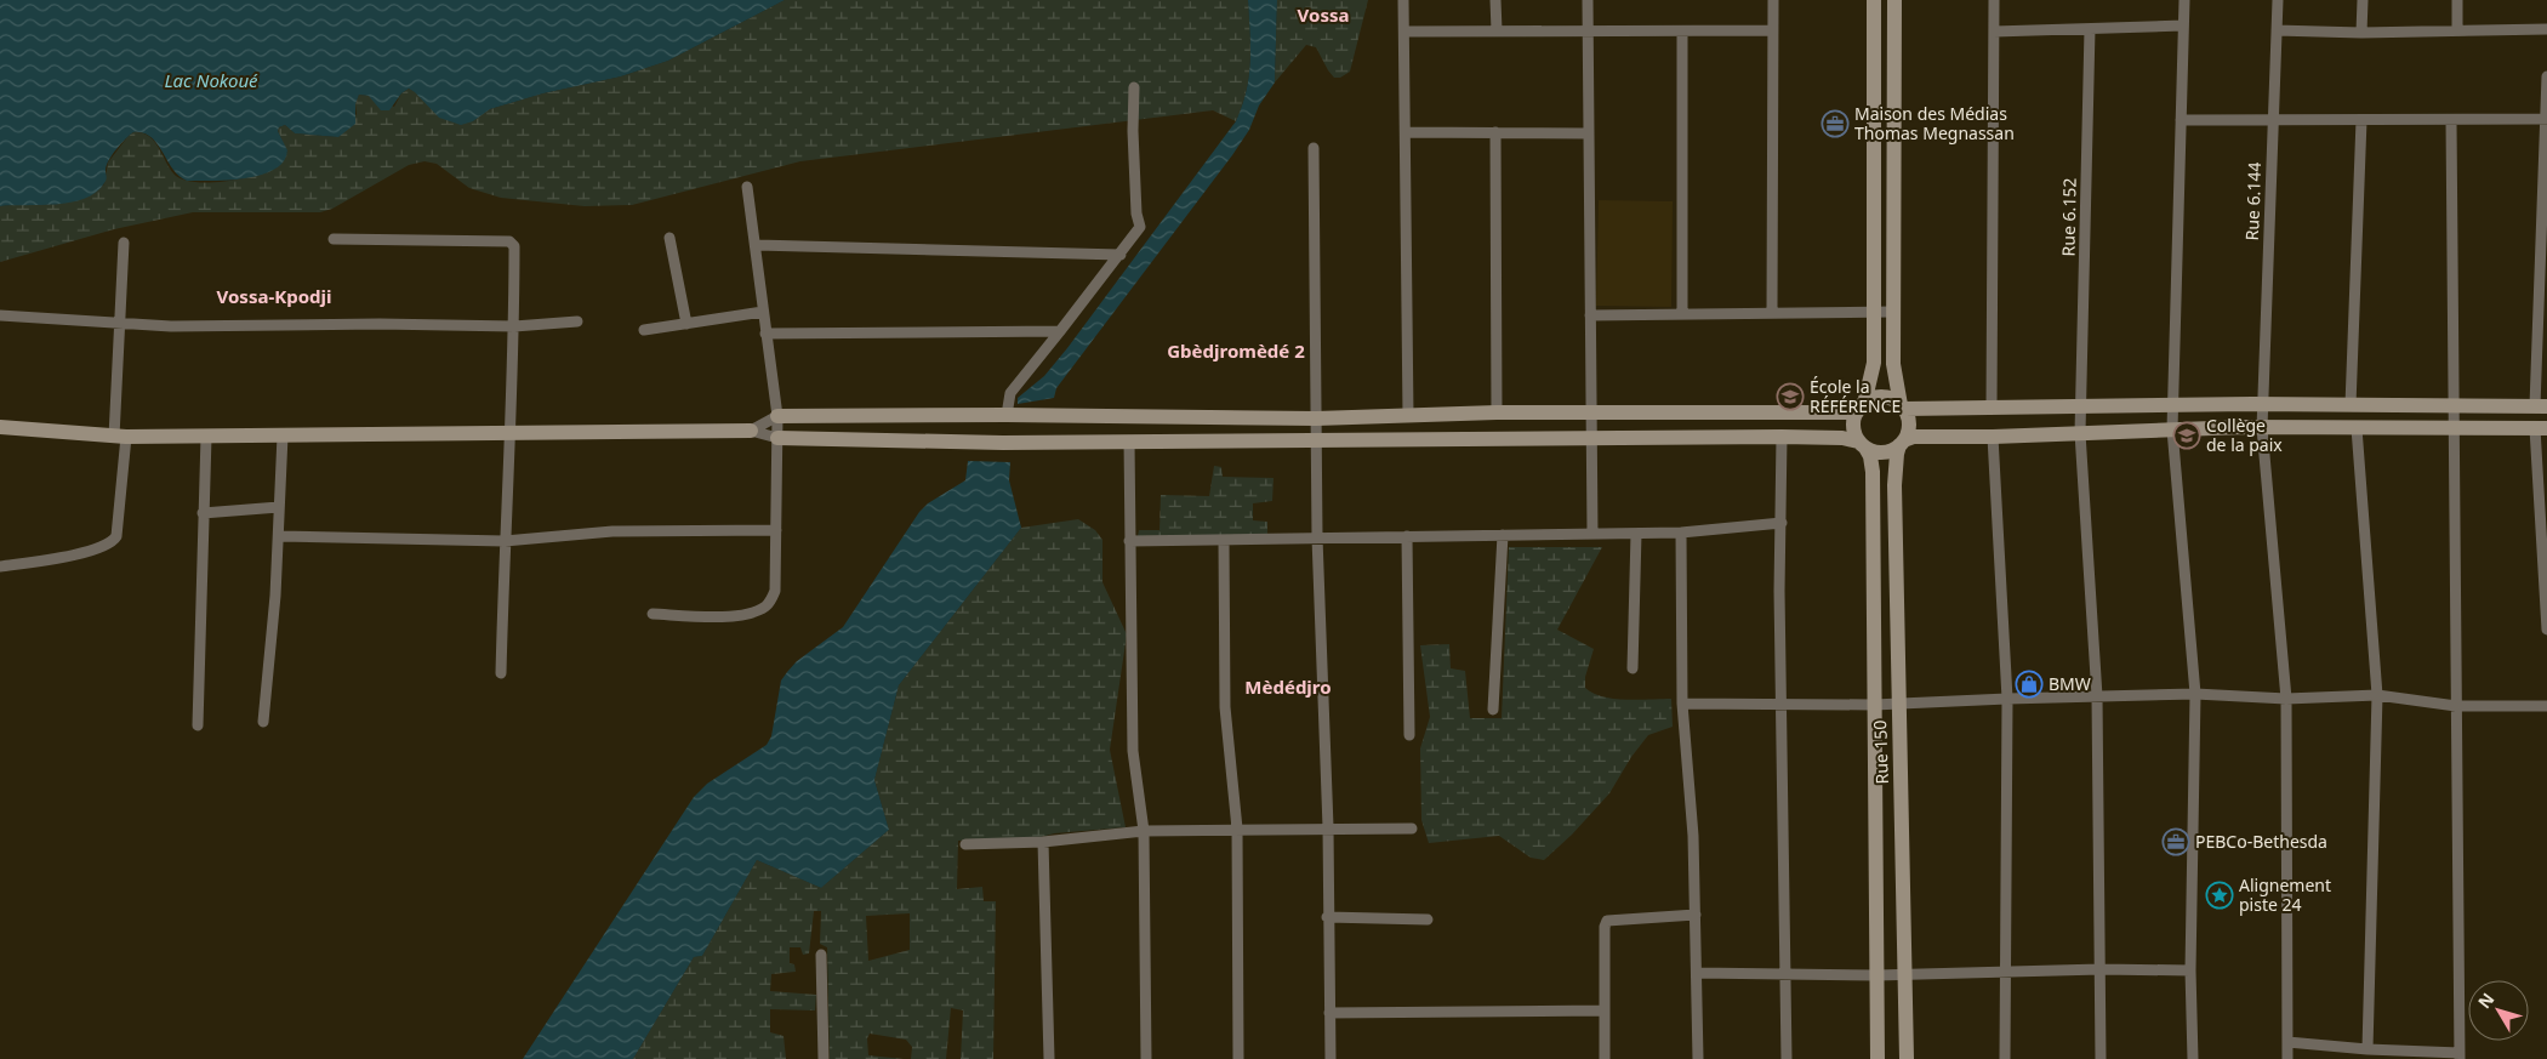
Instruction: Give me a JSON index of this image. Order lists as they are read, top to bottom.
{
  "streets": {
    "main road": ["Rue 150"],
    "street": ["Rue 6.144", "Rue 6.152"]
  },
  "districts": [
    "Vossa",
    "Vossa-Kpodji",
    "Gbèdjromèdé 2",
    "Mèdédjro"
  ],
  "water": ["Lac Nokoué"],
  "places": {
    "office": ["Maison des Médias Thomas Megnassan", "PEBCo-Bethesda"],
    "school or university": ["École la RÉFÉRENCE", "Collège de la paix"],
    "shop": ["BMW"],
    "place": ["Alignement piste 24"]
  },
  "north": "top left"
}
